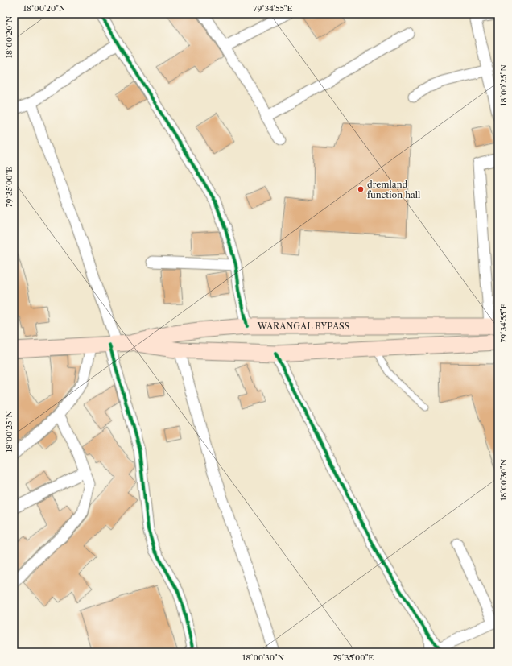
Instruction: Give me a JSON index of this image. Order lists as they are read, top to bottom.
{
  "streets": {
    "main road": ["WARANGAL BYPASS"]
  },
  "places": ["dremland function hall"],
  "coordinates": [
    "18°00'20\"N",
    "79°34'55\"E",
    "18°00'25\"N",
    "79°35'00\"E",
    "18°00'30\"N"
  ]
}
